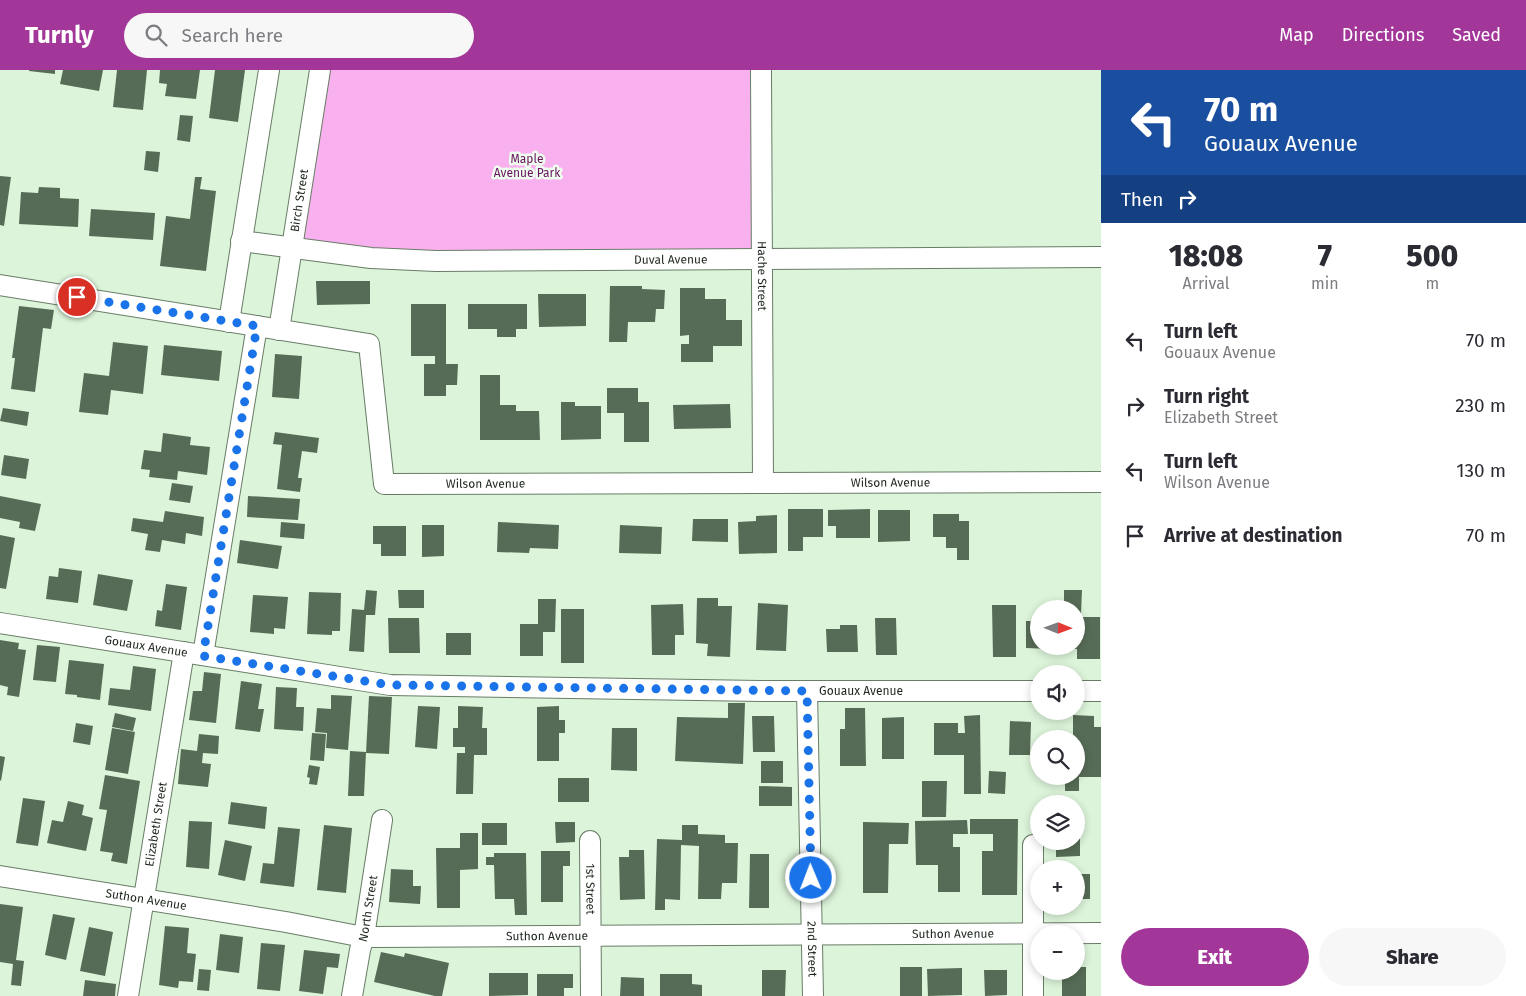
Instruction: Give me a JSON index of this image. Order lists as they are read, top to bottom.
{
  "streets": {
    "street": [
      "Birch Street",
      "Duval Avenue",
      "Hache Street",
      "Wilson Avenue",
      "Gouaux Avenue",
      "Elizabeth Street",
      "1st Street",
      "Suthon Avenue",
      "North Street",
      "2nd Street"
    ]
  },
  "crossings": [
    ["Birch Street", "Duval Avenue"],
    ["Birch Street", "Wilson Avenue"],
    ["Duval Avenue", "Hache Street"],
    ["Hache Street", "Wilson Avenue"],
    ["Wilson Avenue", "Elizabeth Street"],
    ["Gouaux Avenue", "Elizabeth Street"],
    ["Gouaux Avenue", "2nd Street"],
    ["Elizabeth Street", "Suthon Avenue"],
    ["1st Street", "Suthon Avenue"],
    ["Suthon Avenue", "North Street"],
    ["Suthon Avenue", "2nd Street"]
  ],
  "parks": ["Maple Avenue Park"],
  "north": "right",
  "page": {
    "header": "Turnly",
    "search": "Search here",
    "nav": ["Map", "Directions", "Saved"],
    "turn": ["70 m", "Gouaux Avenue"],
    "then": "Then",
    "eta": [
      "18:08",
      "Arrival",
      "7",
      "min",
      "500",
      "m"
    ],
    "list": [
      {
        "name": "Turn left",
        "note": "Gouaux Avenue",
        "value": "70 m"
      },
      {
        "name": "Turn right",
        "note": "Elizabeth Street",
        "value": "230 m"
      },
      {
        "name": "Turn left",
        "note": "Wilson Avenue",
        "value": "130 m"
      },
      {
        "name": "Arrive at destination",
        "value": "70 m"
      }
    ],
    "map_buttons": ["+", "−"],
    "buttons": ["Exit", "Share"]
  }
}
